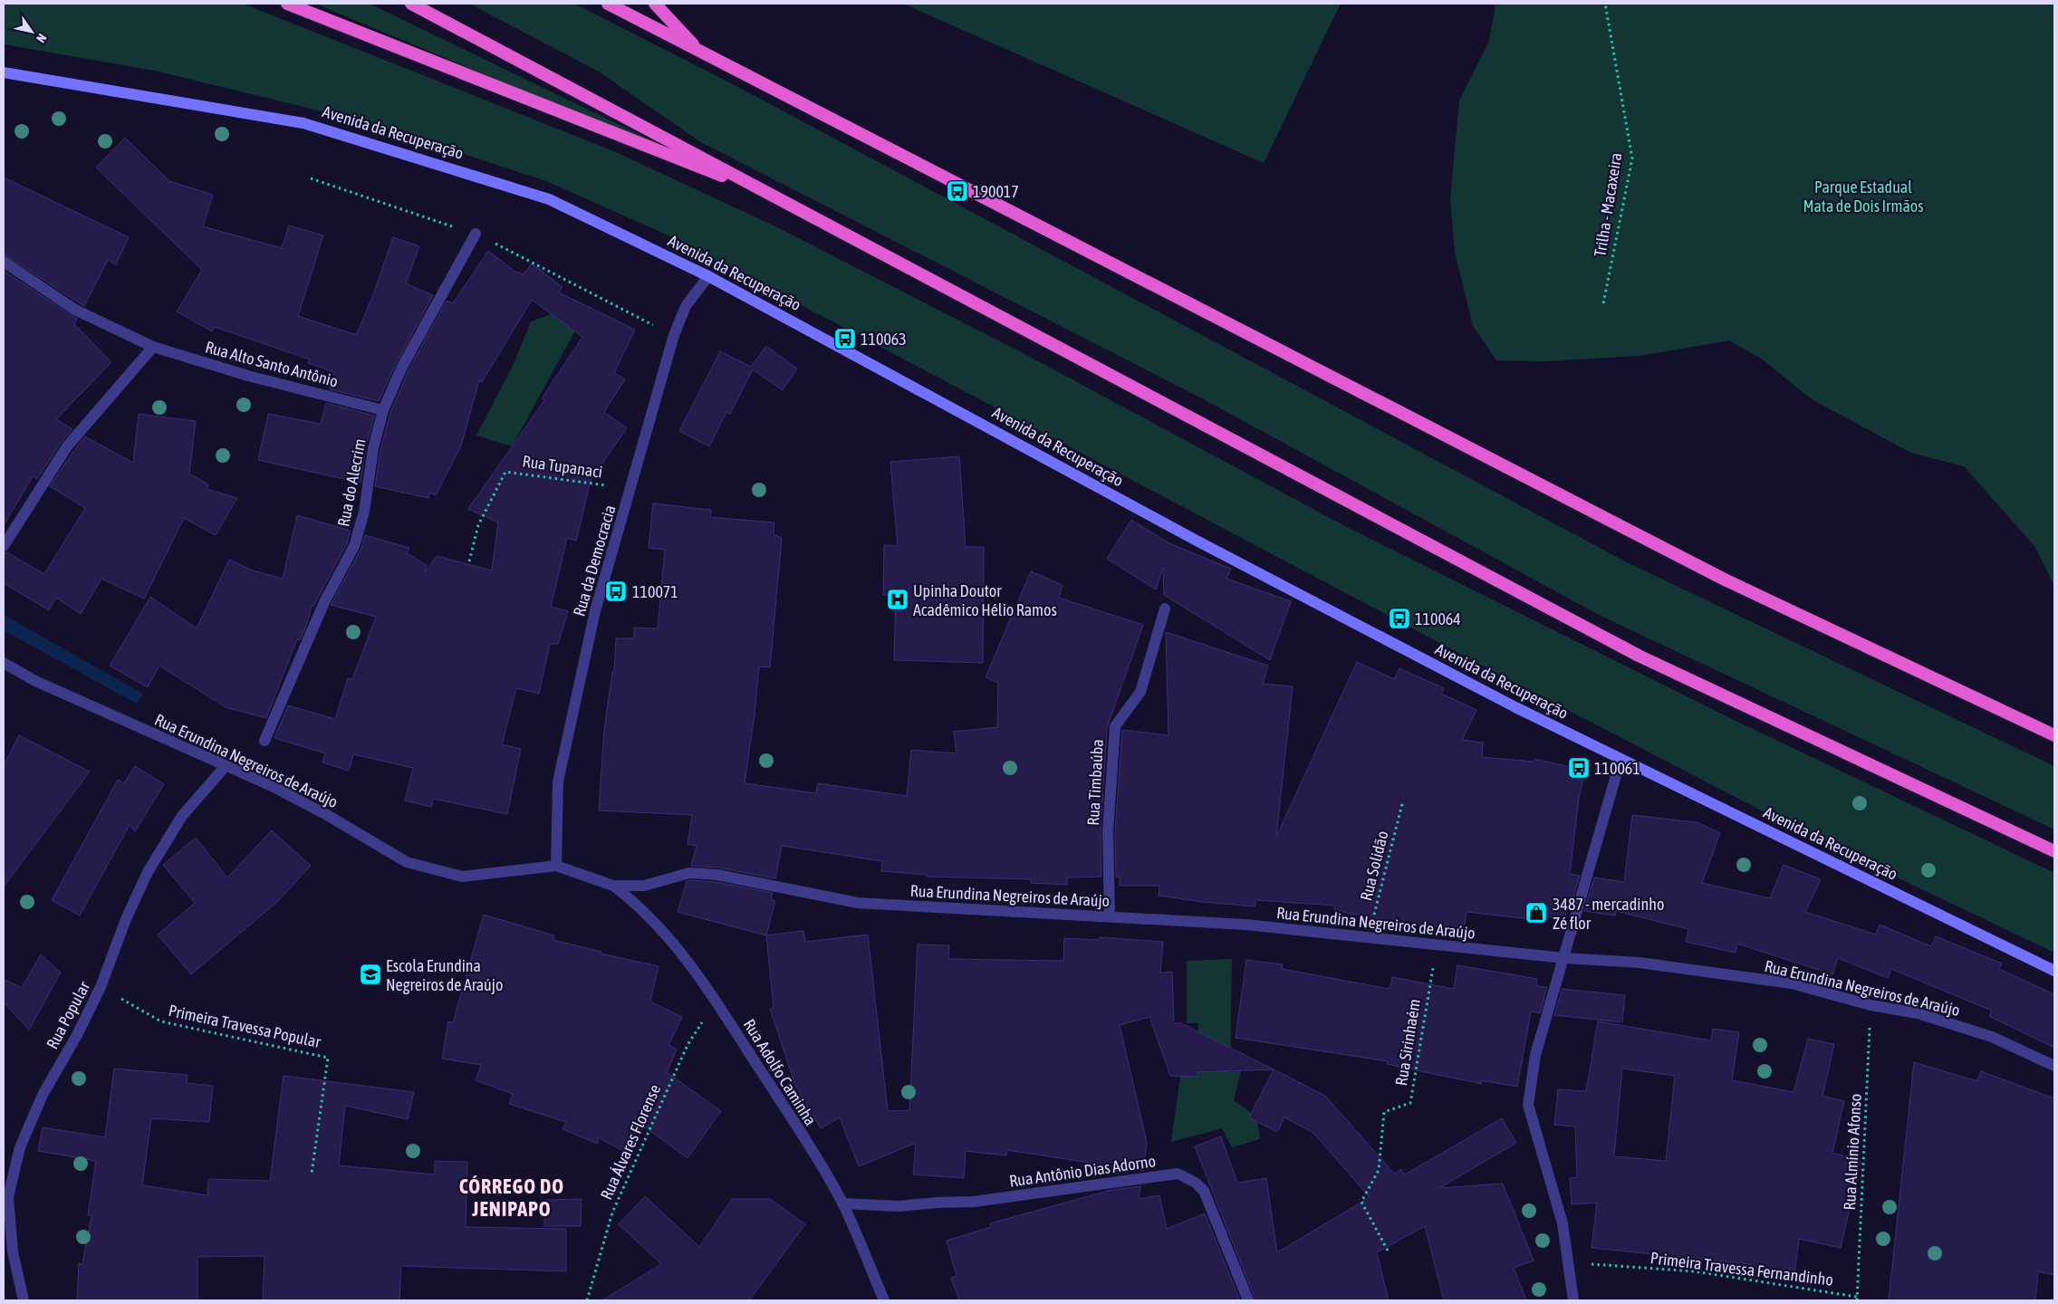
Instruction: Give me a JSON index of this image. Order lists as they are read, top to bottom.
{
  "streets": {
    "main road": ["Avenida da Recuperação"],
    "street": [
      "Rua Alto Santo Antônio",
      "Rua do Alecrim",
      "Rua da Democracia",
      "Rua Erundina Negreiros de Araújo",
      "Rua Timbaúba",
      "Rua Popular",
      "Rua Adolfo Caminha",
      "Rua Antônio Dias Adorno"
    ],
    "path": [
      "Trilha - Macaxeira",
      "Rua Tupanaci",
      "Rua Solidão",
      "Primeira Travessa Popular",
      "Rua Sirinhaém",
      "Rua Álvares Florense",
      "Rua Almínio Afonso",
      "Primeira Travessa Fernandinho"
    ]
  },
  "crossings": [
    ["Avenida da Recuperação", "Rua da Democracia"],
    ["Rua Alto Santo Antônio", "Rua do Alecrim"],
    ["Rua Tupanaci", "Rua da Democracia"],
    ["Rua da Democracia", "Rua Erundina Negreiros de Araújo"],
    ["Rua Erundina Negreiros de Araújo", "Rua Timbaúba"],
    ["Rua Erundina Negreiros de Araújo", "Rua Solidão"],
    ["Rua Erundina Negreiros de Araújo", "Rua Popular"],
    ["Rua Erundina Negreiros de Araújo", "Rua Sirinhaém"],
    ["Rua Erundina Negreiros de Araújo", "Rua Adolfo Caminha"],
    ["Rua Erundina Negreiros de Araújo", "Rua Almínio Afonso"],
    ["Rua Popular", "Primeira Travessa Popular"],
    ["Rua Adolfo Caminha", "Rua Álvares Florense"],
    ["Rua Adolfo Caminha", "Rua Antônio Dias Adorno"],
    ["Rua Almínio Afonso", "Primeira Travessa Fernandinho"]
  ],
  "districts": ["CÓRREGO DO JENIPAPO"],
  "parks": ["Parque Estadual Mata de Dois Irmãos"],
  "places": {
    "bus stop": [
      "190017",
      "110063",
      "110071",
      "110064",
      "110061"
    ],
    "hospital": ["Upinha Doutor Acadêmico Hélio Ramos"],
    "shop": ["3487 - mercadinho Zé flor"],
    "school or university": ["Escola Erundina Negreiros de Araújo"]
  },
  "north": "bottom right"
}
